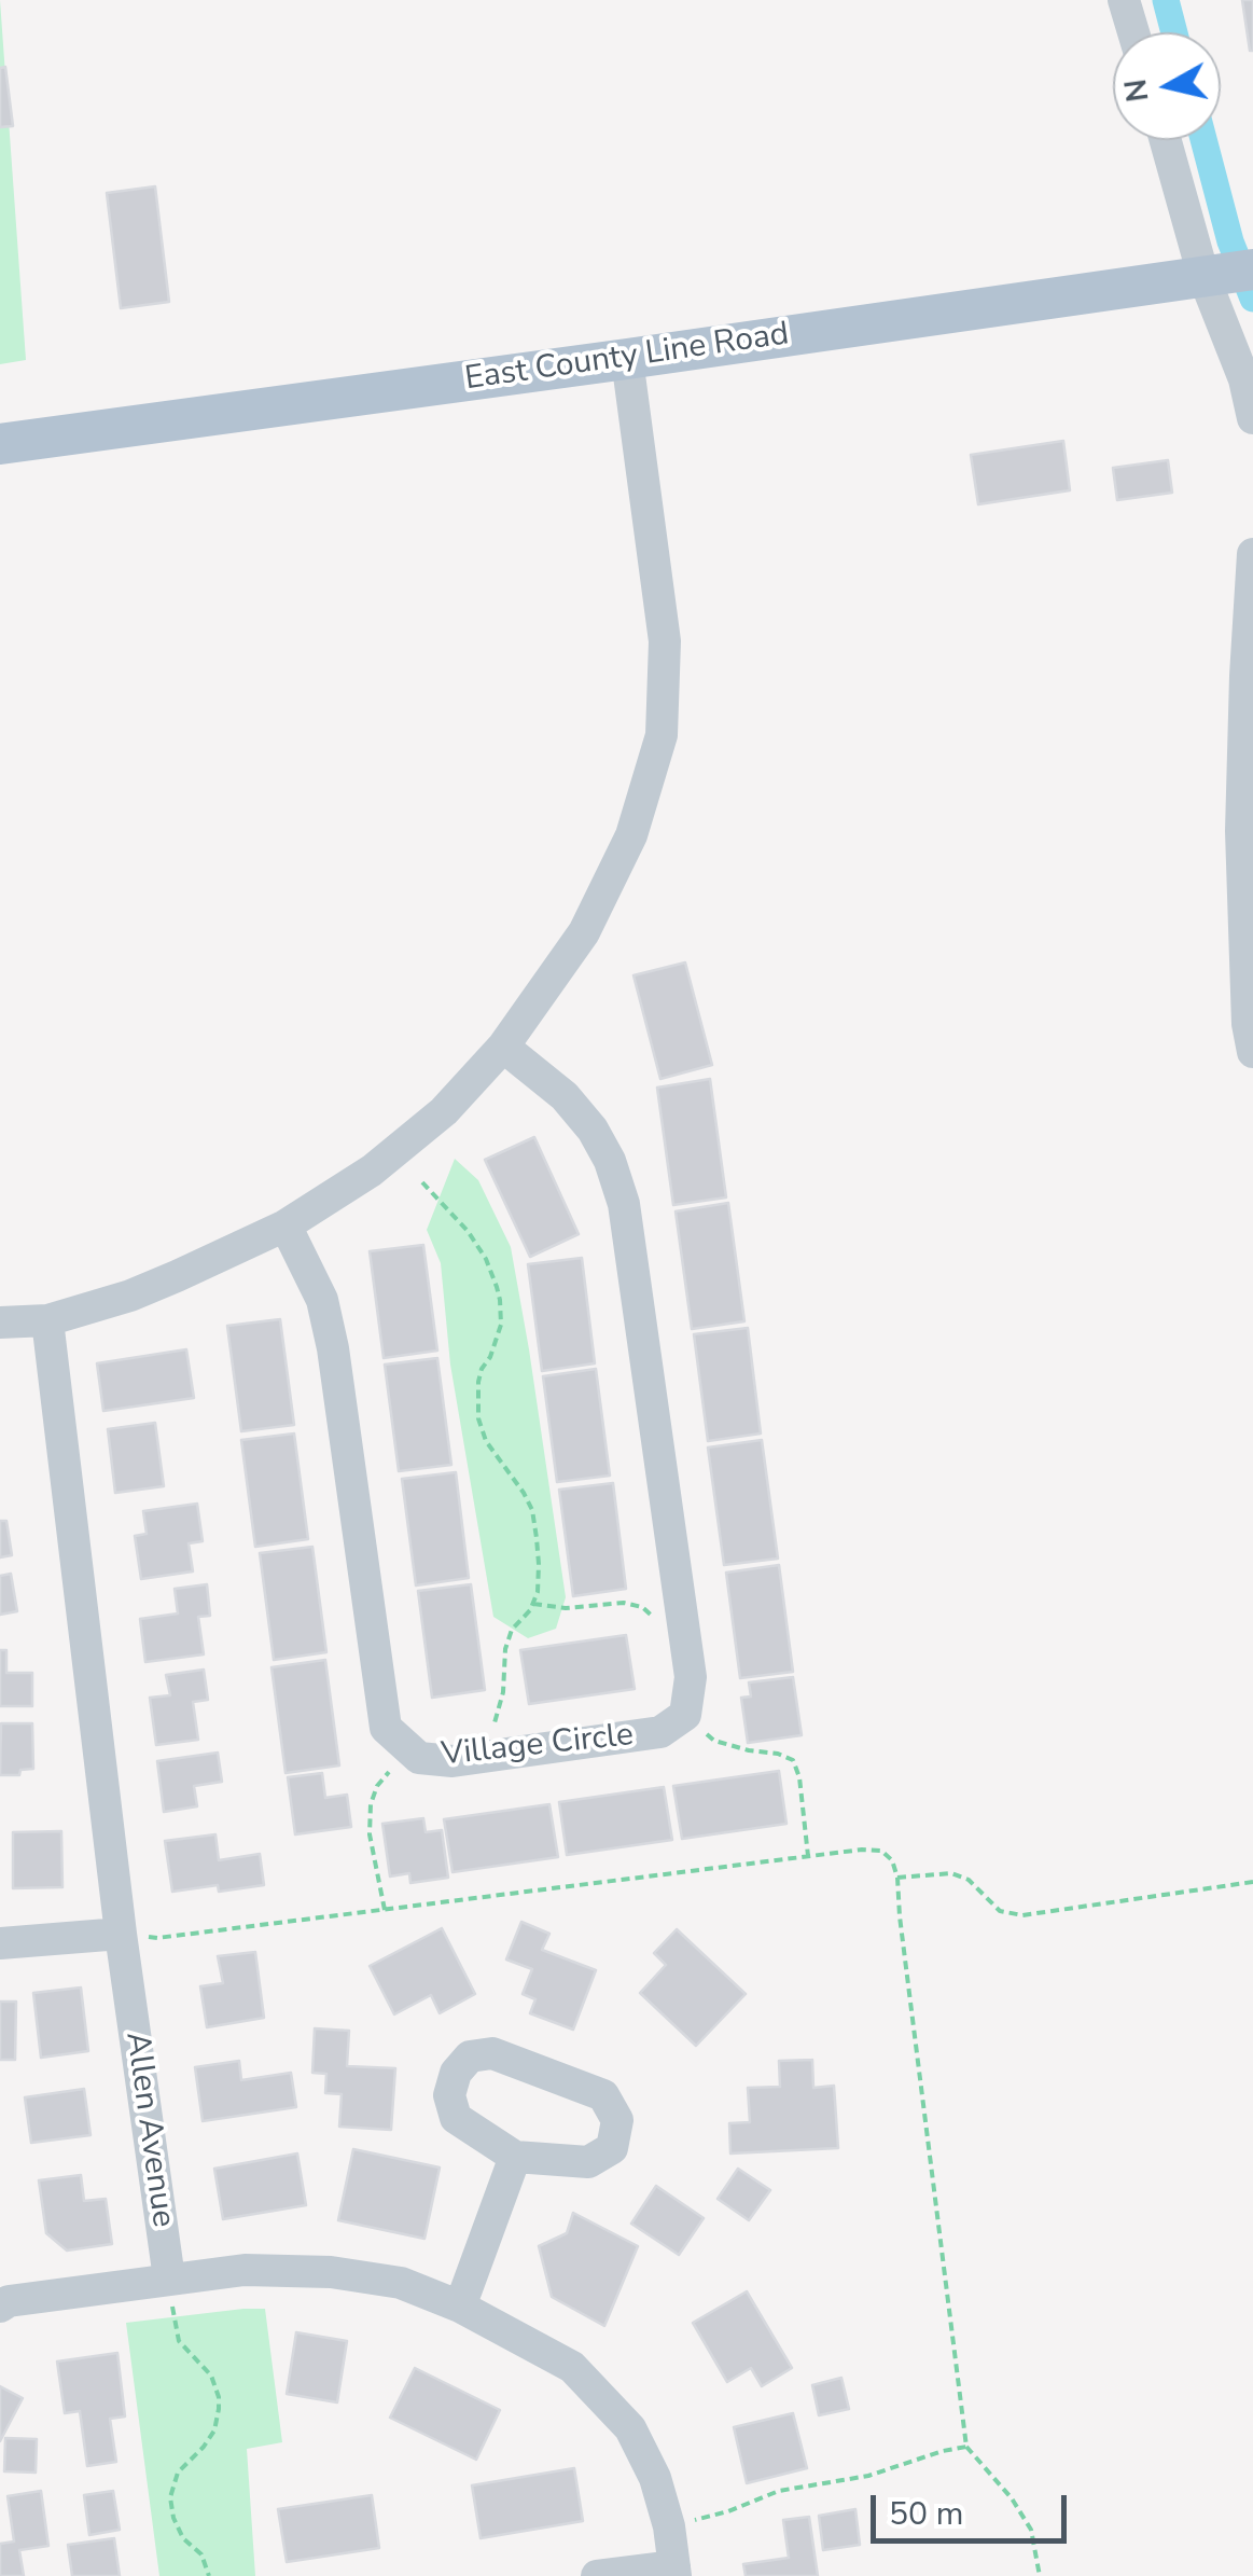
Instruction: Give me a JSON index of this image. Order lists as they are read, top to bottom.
{
  "streets": {
    "main road": ["East County Line Road"],
    "street": ["Village Circle", "Allen Avenue"]
  },
  "scale_bar": "50 m",
  "north": "left"
}
